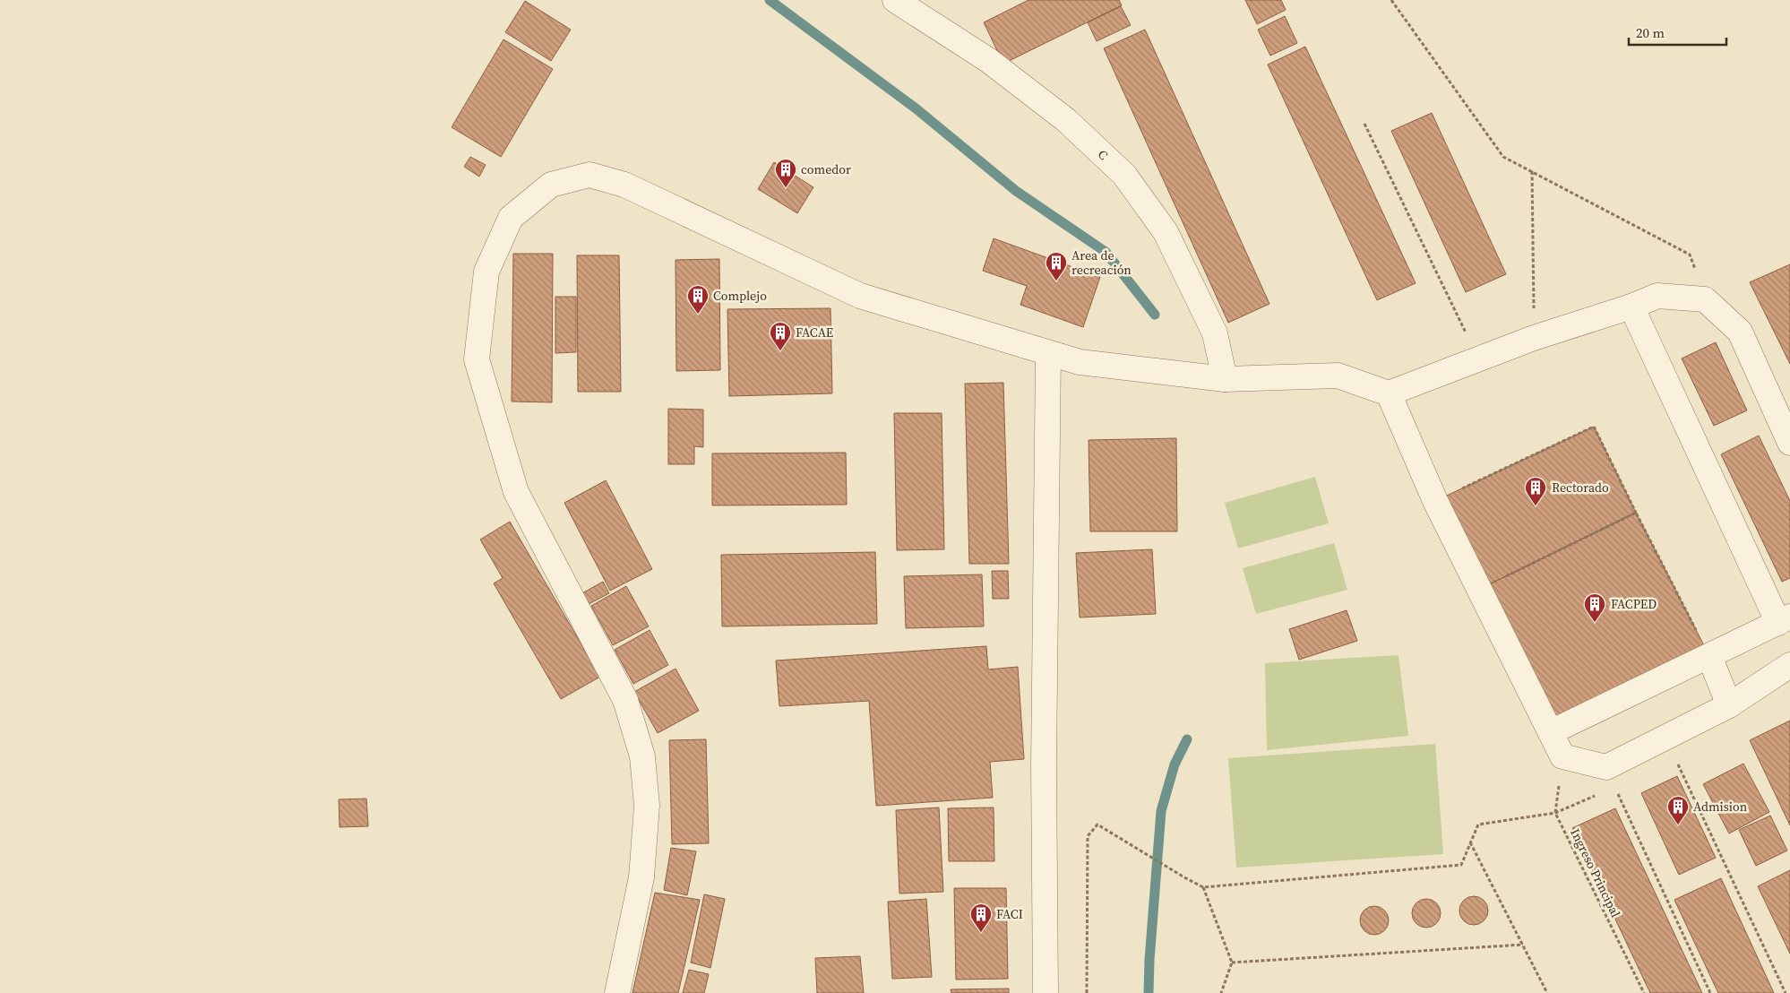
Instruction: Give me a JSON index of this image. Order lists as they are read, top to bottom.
{
  "streets": {
    "street": ["C"],
    "path": ["Ingreso Principal"]
  },
  "places": {
    "building": [
      "comedor",
      "Area de recreación",
      "Complejo",
      "FACAE",
      "Rectorado",
      "FACPED",
      "Admision",
      "FACI"
    ]
  },
  "scale_bar": "20 m"
}
